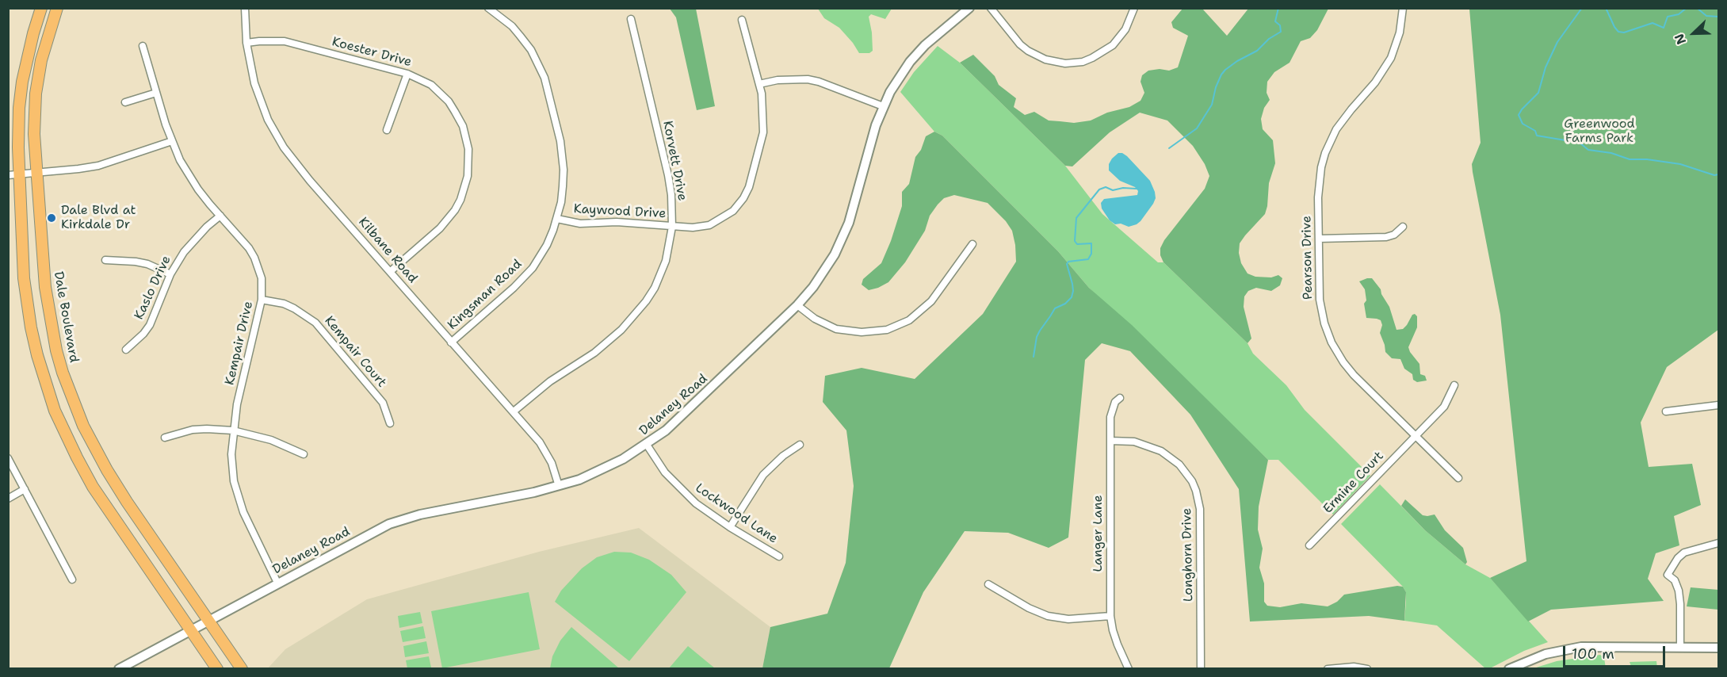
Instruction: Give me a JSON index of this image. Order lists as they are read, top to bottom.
{
  "streets": {
    "main road": ["Dale Boulevard"],
    "street": [
      "Koester Drive",
      "Korvett Drive",
      "Kaywood Drive",
      "Kilbane Road",
      "Pearson Drive",
      "Kaslo Drive",
      "Kingsman Road",
      "Kempair Drive",
      "Kempair Court",
      "Delaney Road",
      "Ermine Court",
      "Lockwood Lane",
      "Langer Lane",
      "Longhorn Drive"
    ]
  },
  "crossings": [
    ["Koester Drive", "Kilbane Road"],
    ["Korvett Drive", "Kaywood Drive"],
    ["Korvett Drive", "Kilbane Road"],
    ["Kaywood Drive", "Kingsman Road"],
    ["Kilbane Road", "Kingsman Road"],
    ["Kilbane Road", "Delaney Road"],
    ["Pearson Drive", "Ermine Court"],
    ["Kaslo Drive", "Kempair Drive"],
    ["Dale Boulevard", "Delaney Road"],
    ["Kempair Drive", "Kempair Court"],
    ["Kempair Drive", "Delaney Road"],
    ["Delaney Road", "Lockwood Lane"],
    ["Langer Lane", "Longhorn Drive"]
  ],
  "parks": ["Greenwood Farms Park"],
  "places": ["Dale Blvd at Kirkdale Dr"],
  "scale_bar": "100 m",
  "north": "bottom left"
}
